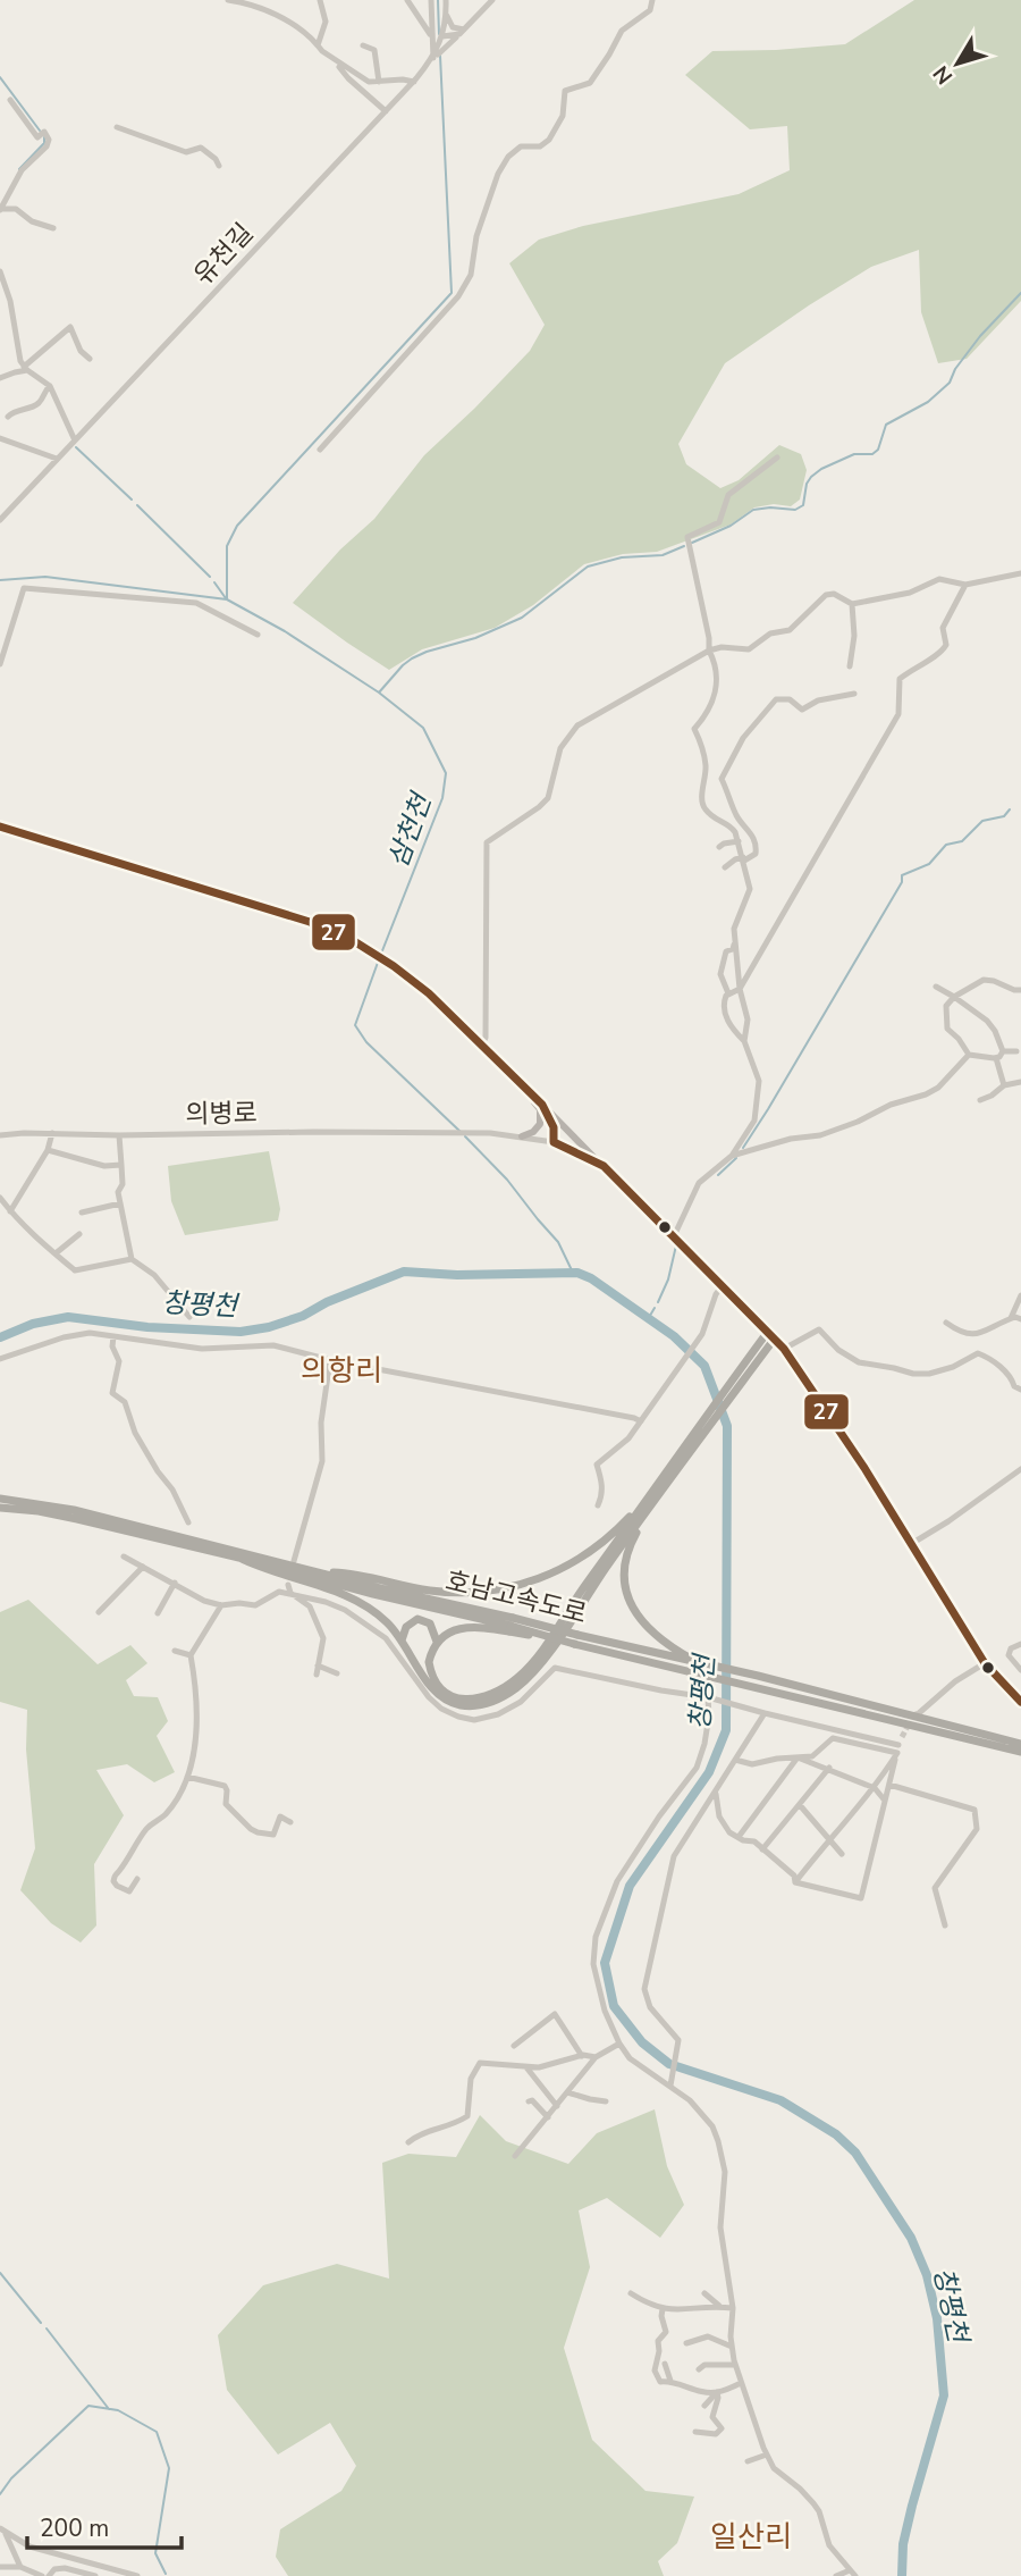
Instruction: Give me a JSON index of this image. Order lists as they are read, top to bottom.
{
  "streets": {
    "highway": ["호남고속도로"],
    "street": ["유천길", "의병로"]
  },
  "districts": ["의항리", "일산리"],
  "water": ["삼천천", "창평천"],
  "lines": ["transit line 27"],
  "scale_bar": "200 m",
  "north": "bottom left"
}
